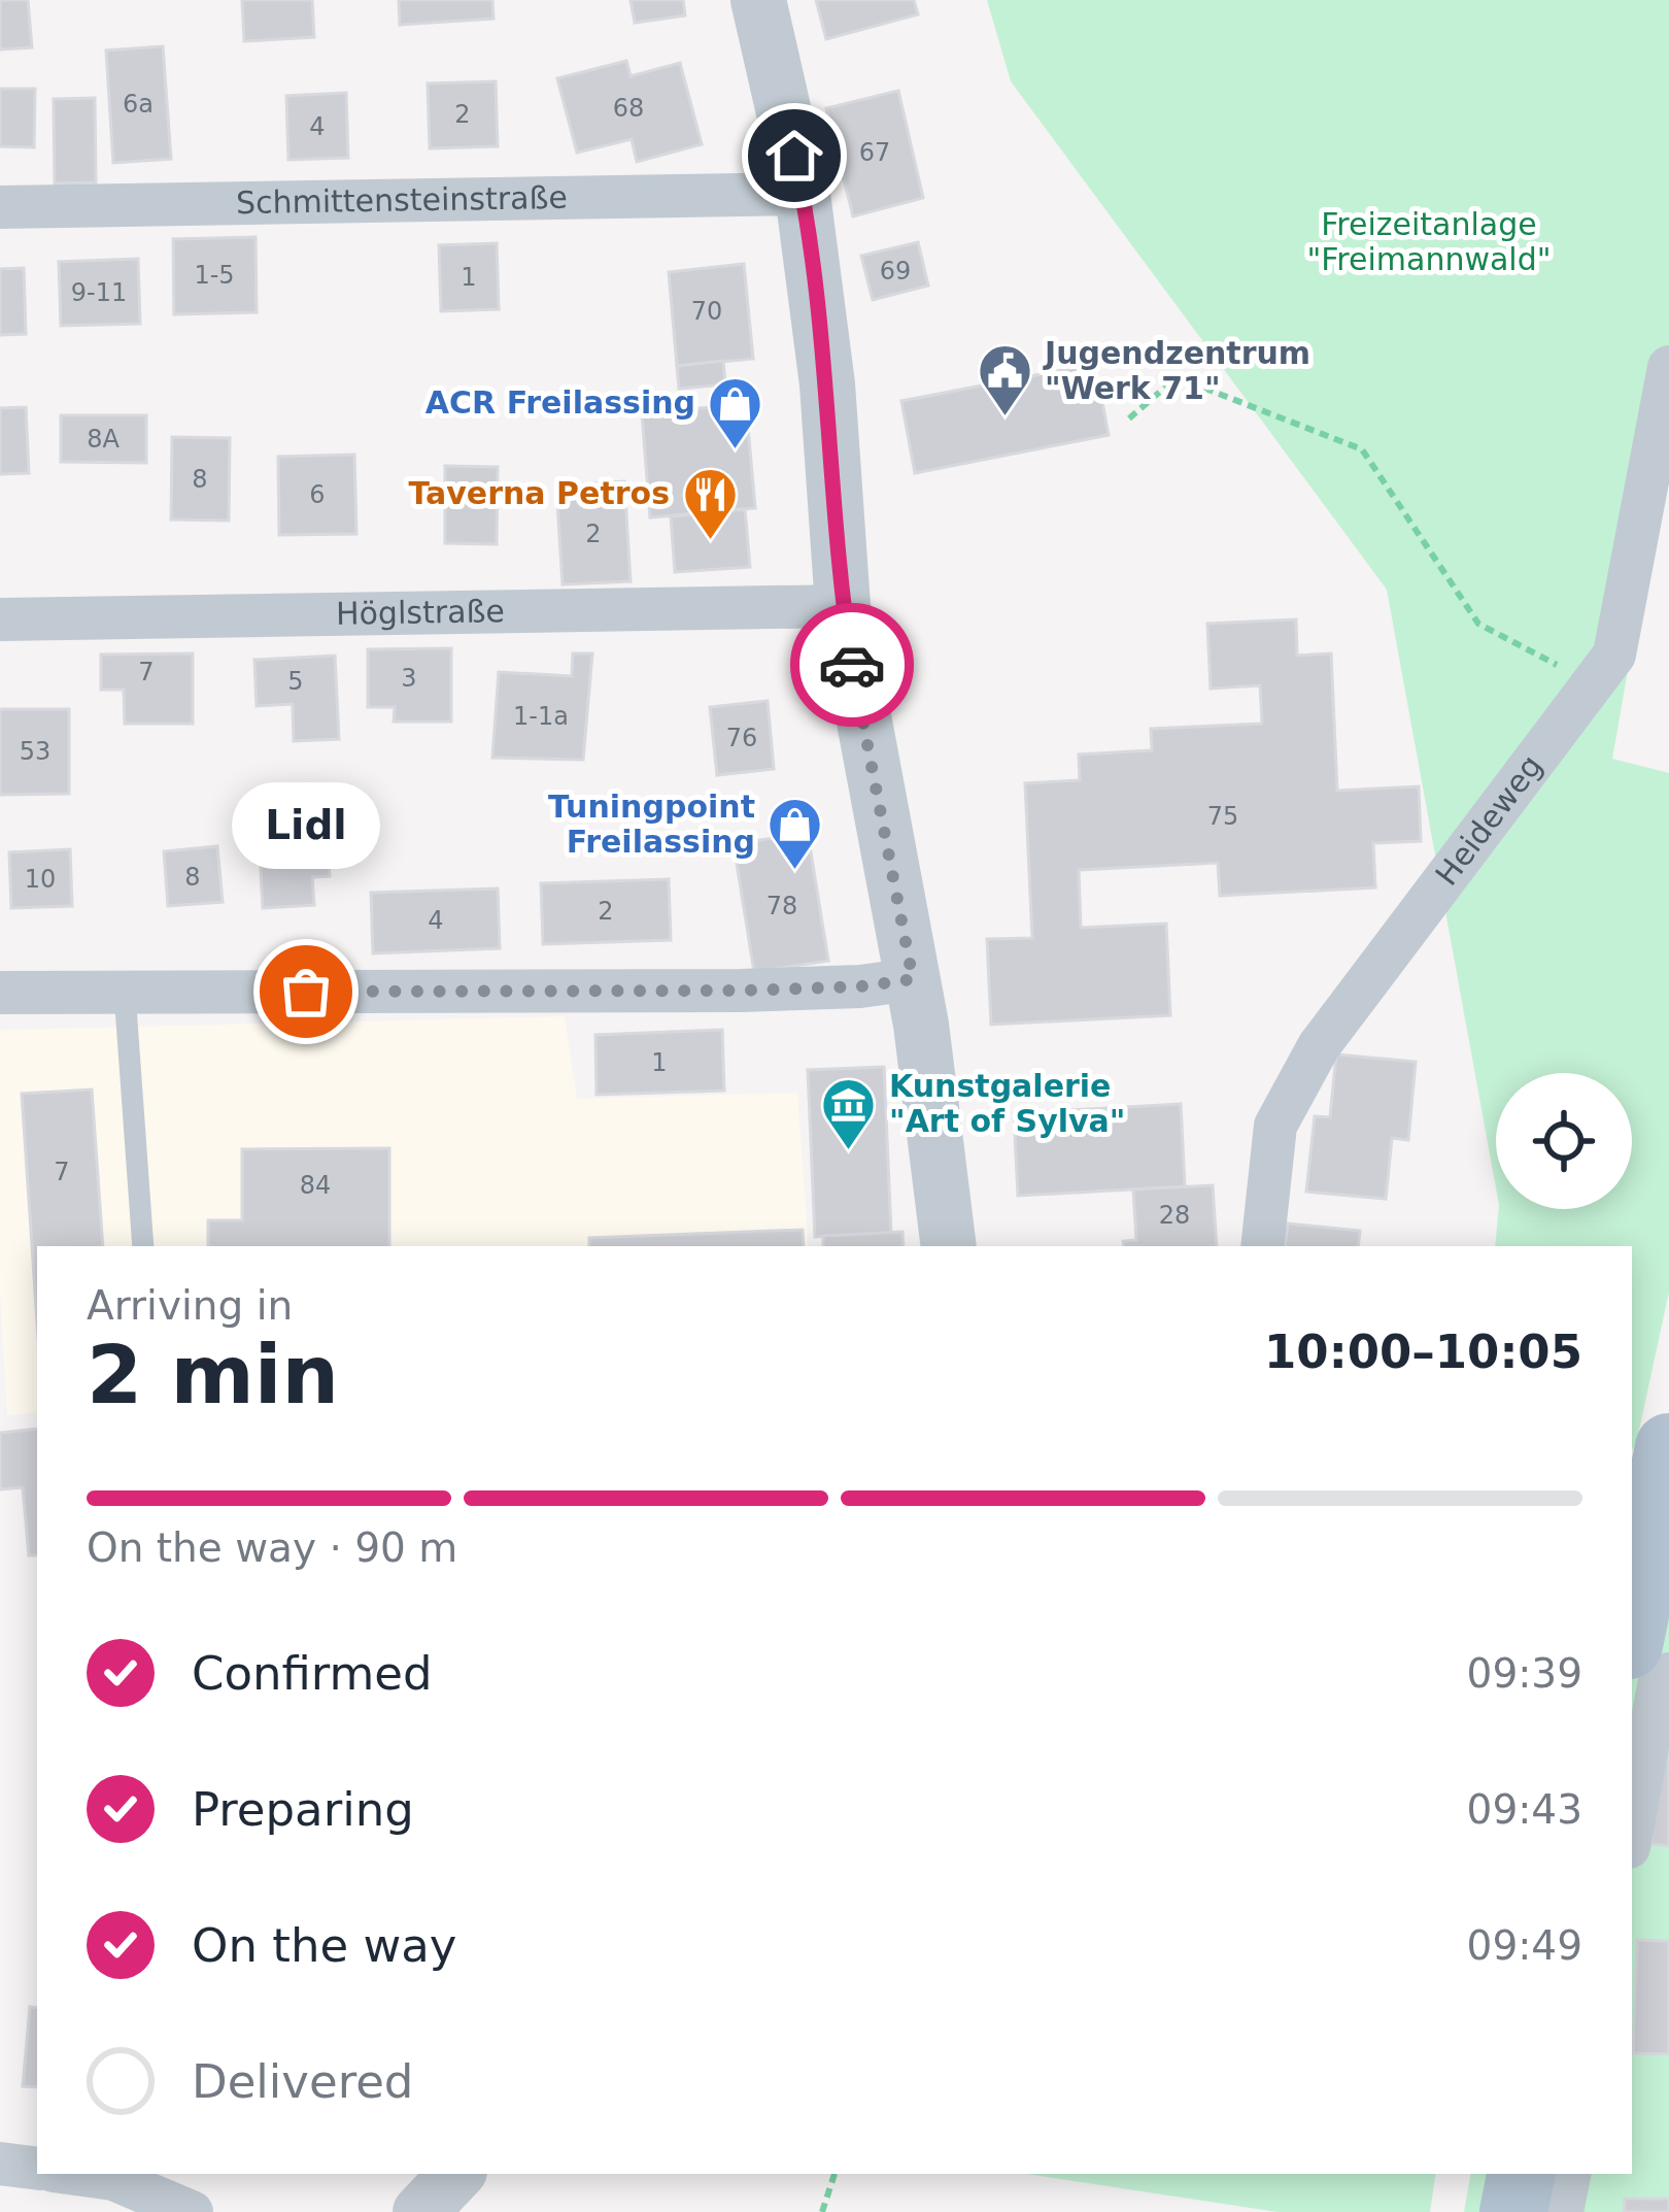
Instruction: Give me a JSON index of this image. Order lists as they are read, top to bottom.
{
  "streets": {
    "street": ["Schmittensteinstraße", "Höglstraße", "Heideweg"]
  },
  "parks": ["Freizeitanlage \"Freimannwald\""],
  "places": {
    "public building": ["Jugendzentrum \"Werk 71\""],
    "shop": ["ACR Freilassing", "Tuningpoint Freilassing"],
    "restaurant": ["Taverna Petros"],
    "other": ["Lidl"],
    "museum": ["Kunstgalerie \"Art of Sylva\""]
  },
  "house_numbers": [
    "6a",
    "68",
    "2",
    "4",
    "67",
    "69",
    "1-5",
    "1",
    "9-11",
    "70",
    "8A",
    "8",
    "6",
    "2",
    "7",
    "3",
    "5",
    "1-1a",
    "76",
    "53",
    "75",
    "8",
    "10",
    "78",
    "2",
    "4",
    "1",
    "7",
    "84",
    "28"
  ],
  "page": {
    "bubble": "Lidl",
    "heading": ["2 min", "Arriving in", "10:00–10:05"],
    "bar": "On the way · 90 m",
    "list": [
      ["Confirmed", "09:39"],
      ["Preparing", "09:43"],
      ["On the way", "09:49"],
      "Delivered"
    ]
  }
}
